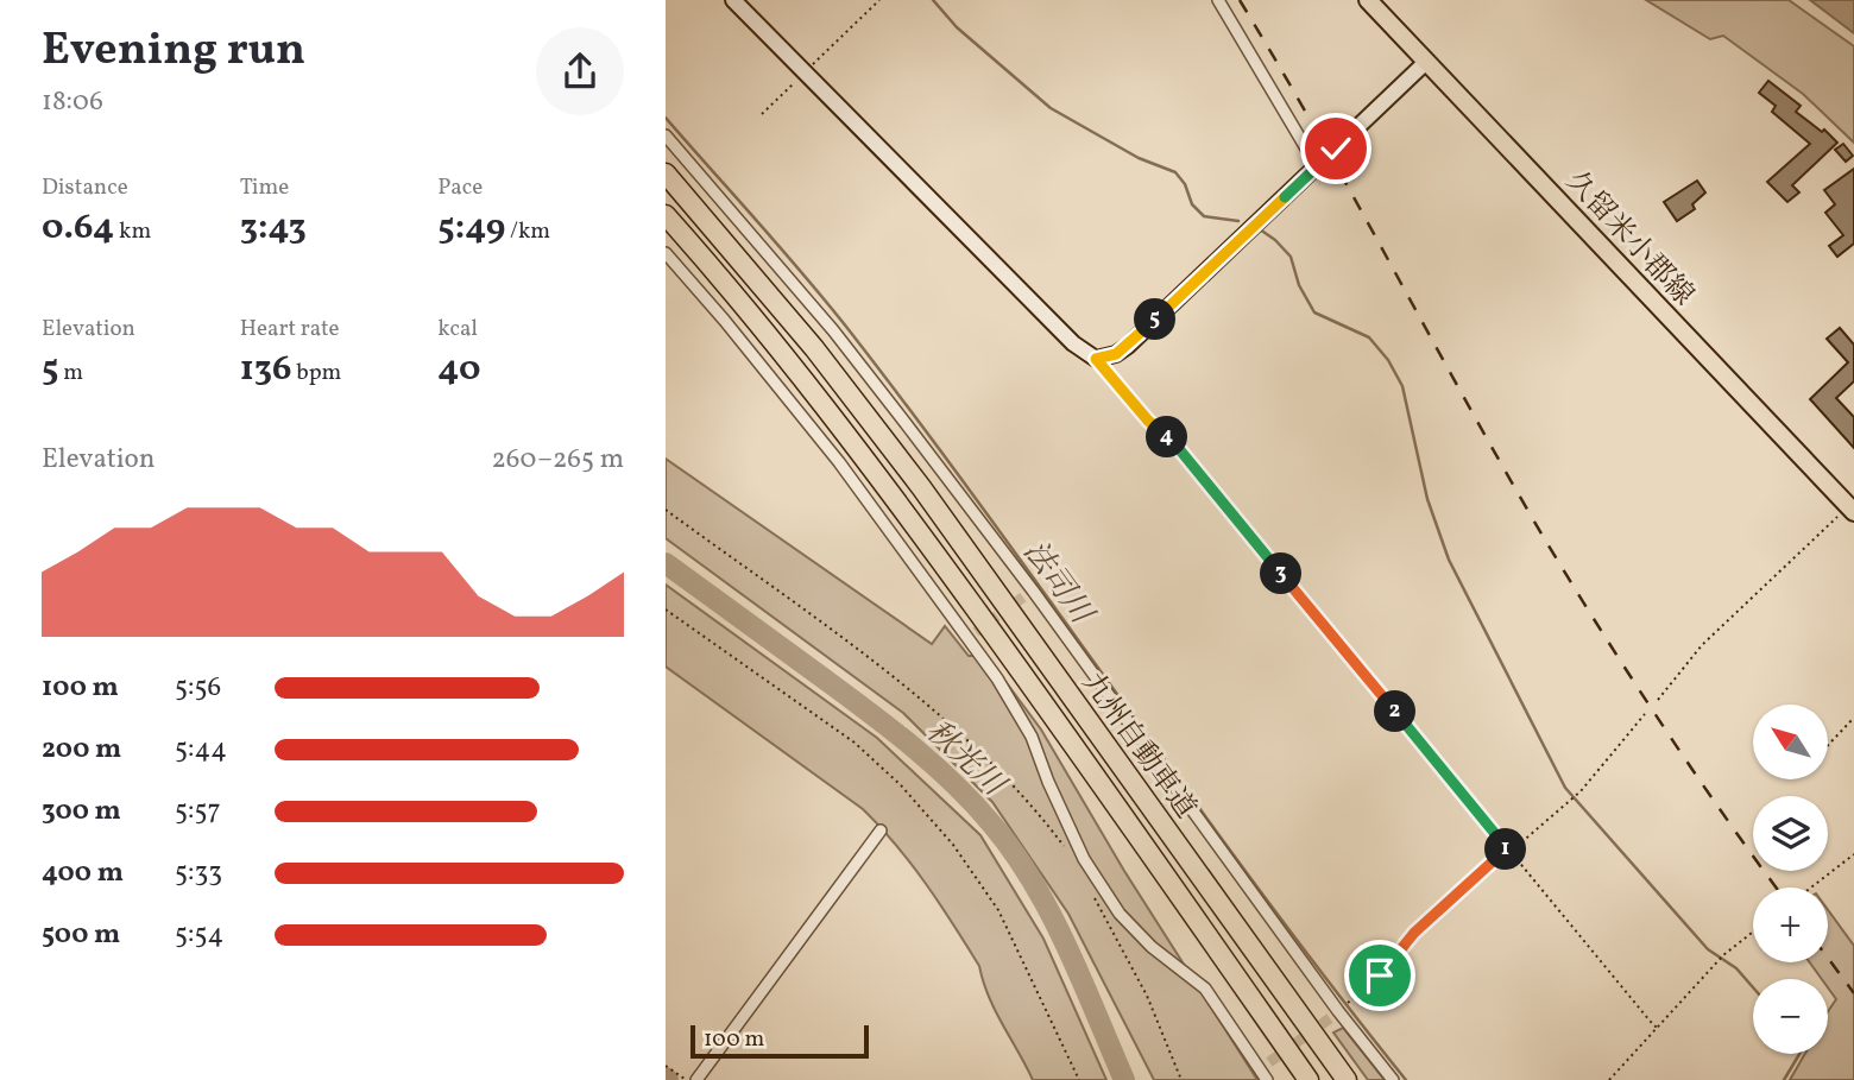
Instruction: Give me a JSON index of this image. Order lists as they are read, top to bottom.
{
  "streets": {
    "highway": ["九州自動車道"],
    "main road": ["久留米小郡線"]
  },
  "water": ["法司川", "秋光川"],
  "scale_bar": "100 m",
  "north": "top left",
  "page": {
    "heading": ["Evening run", "18:06"],
    "stats": [
      ["Distance", "0.64 km"],
      ["Time", "3:43"],
      ["Pace", "5:49 /km"],
      ["Elevation", "5 m"],
      ["Heart rate", "136 bpm"],
      ["kcal", "40"]
    ],
    "pins": [
      "5",
      "4",
      "3",
      "2",
      "1"
    ],
    "chart": ["Elevation", "260–265 m"],
    "list": [
      {
        "name": "100 m",
        "note": "5:56"
      },
      {
        "name": "200 m",
        "note": "5:44"
      },
      {
        "name": "300 m",
        "note": "5:57"
      },
      {
        "name": "400 m",
        "note": "5:33"
      },
      {
        "name": "500 m",
        "note": "5:54"
      }
    ],
    "map_buttons": ["+", "−"],
    "scale": "100 m"
  }
}
